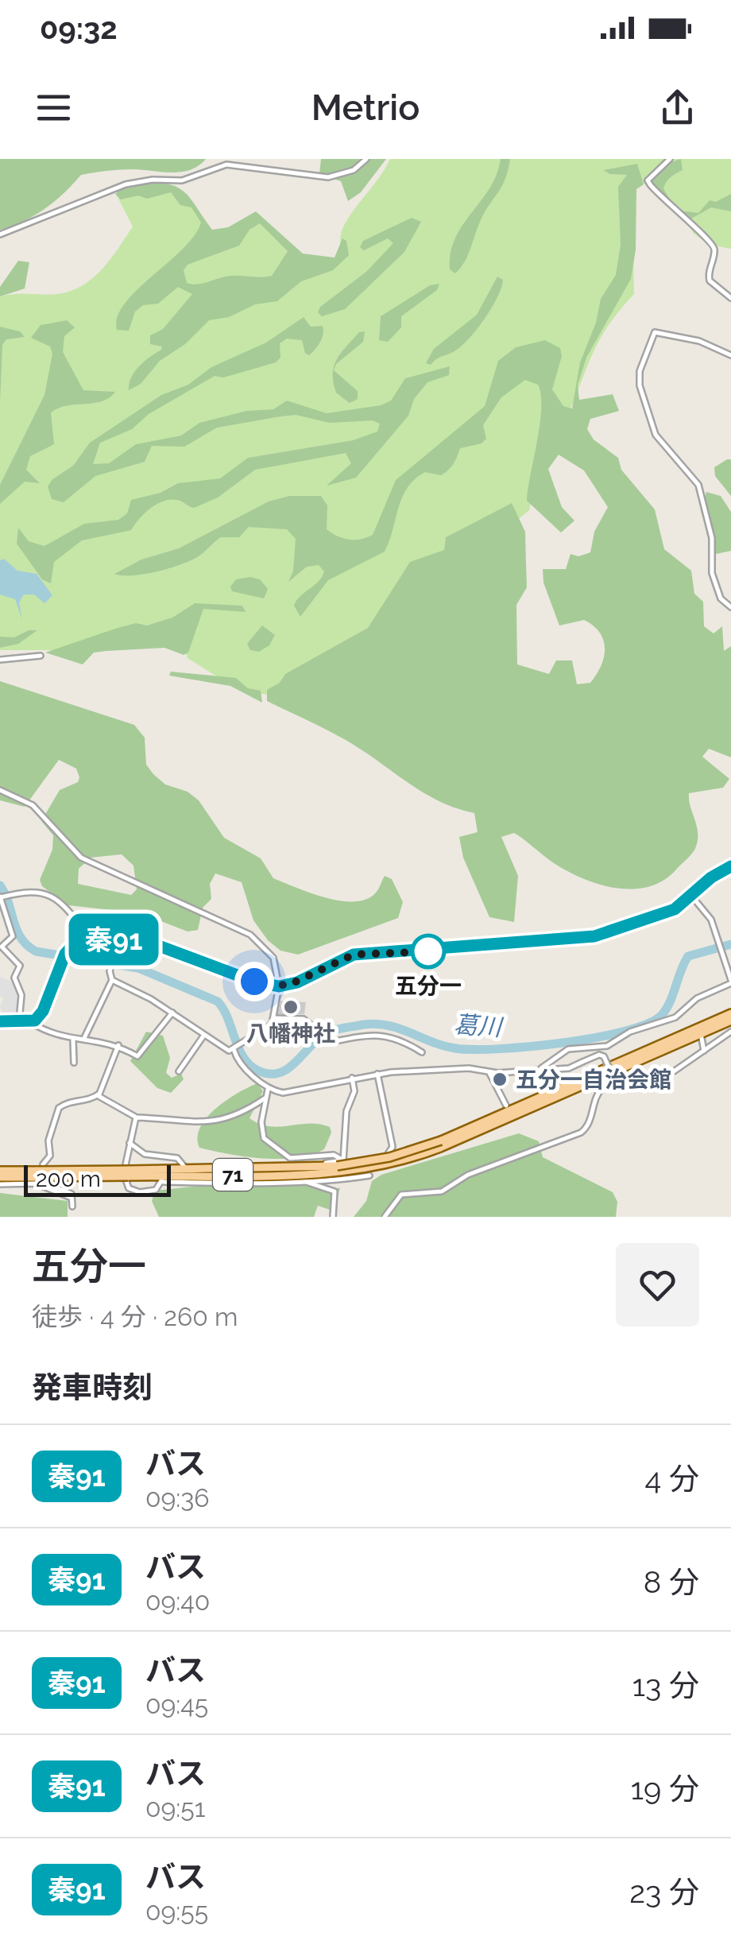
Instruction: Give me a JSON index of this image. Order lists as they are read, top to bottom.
{
  "streets": {
    "main road": ["71"]
  },
  "water": ["葛川"],
  "places": ["五分一", "八幡神社", "五分一自治会館"],
  "lines": ["bus line 秦91"],
  "scale_bar": "200 m",
  "page": {
    "status": "09:32",
    "header": "Metrio",
    "on_map": "秦91",
    "scale": "200 m",
    "heading": [
      ["五分一", "徒歩 · 4 分 · 260 m"],
      "発車時刻"
    ],
    "list": [
      {
        "mark": "秦91",
        "name": "バス",
        "note": "09:36",
        "value": "4 分"
      },
      {
        "mark": "秦91",
        "name": "バス",
        "note": "09:40",
        "value": "8 分"
      },
      {
        "mark": "秦91",
        "name": "バス",
        "note": "09:45",
        "value": "13 分"
      },
      {
        "mark": "秦91",
        "name": "バス",
        "note": "09:51",
        "value": "19 分"
      },
      {
        "mark": "秦91",
        "name": "バス",
        "note": "09:55",
        "value": "23 分"
      }
    ]
  }
}
